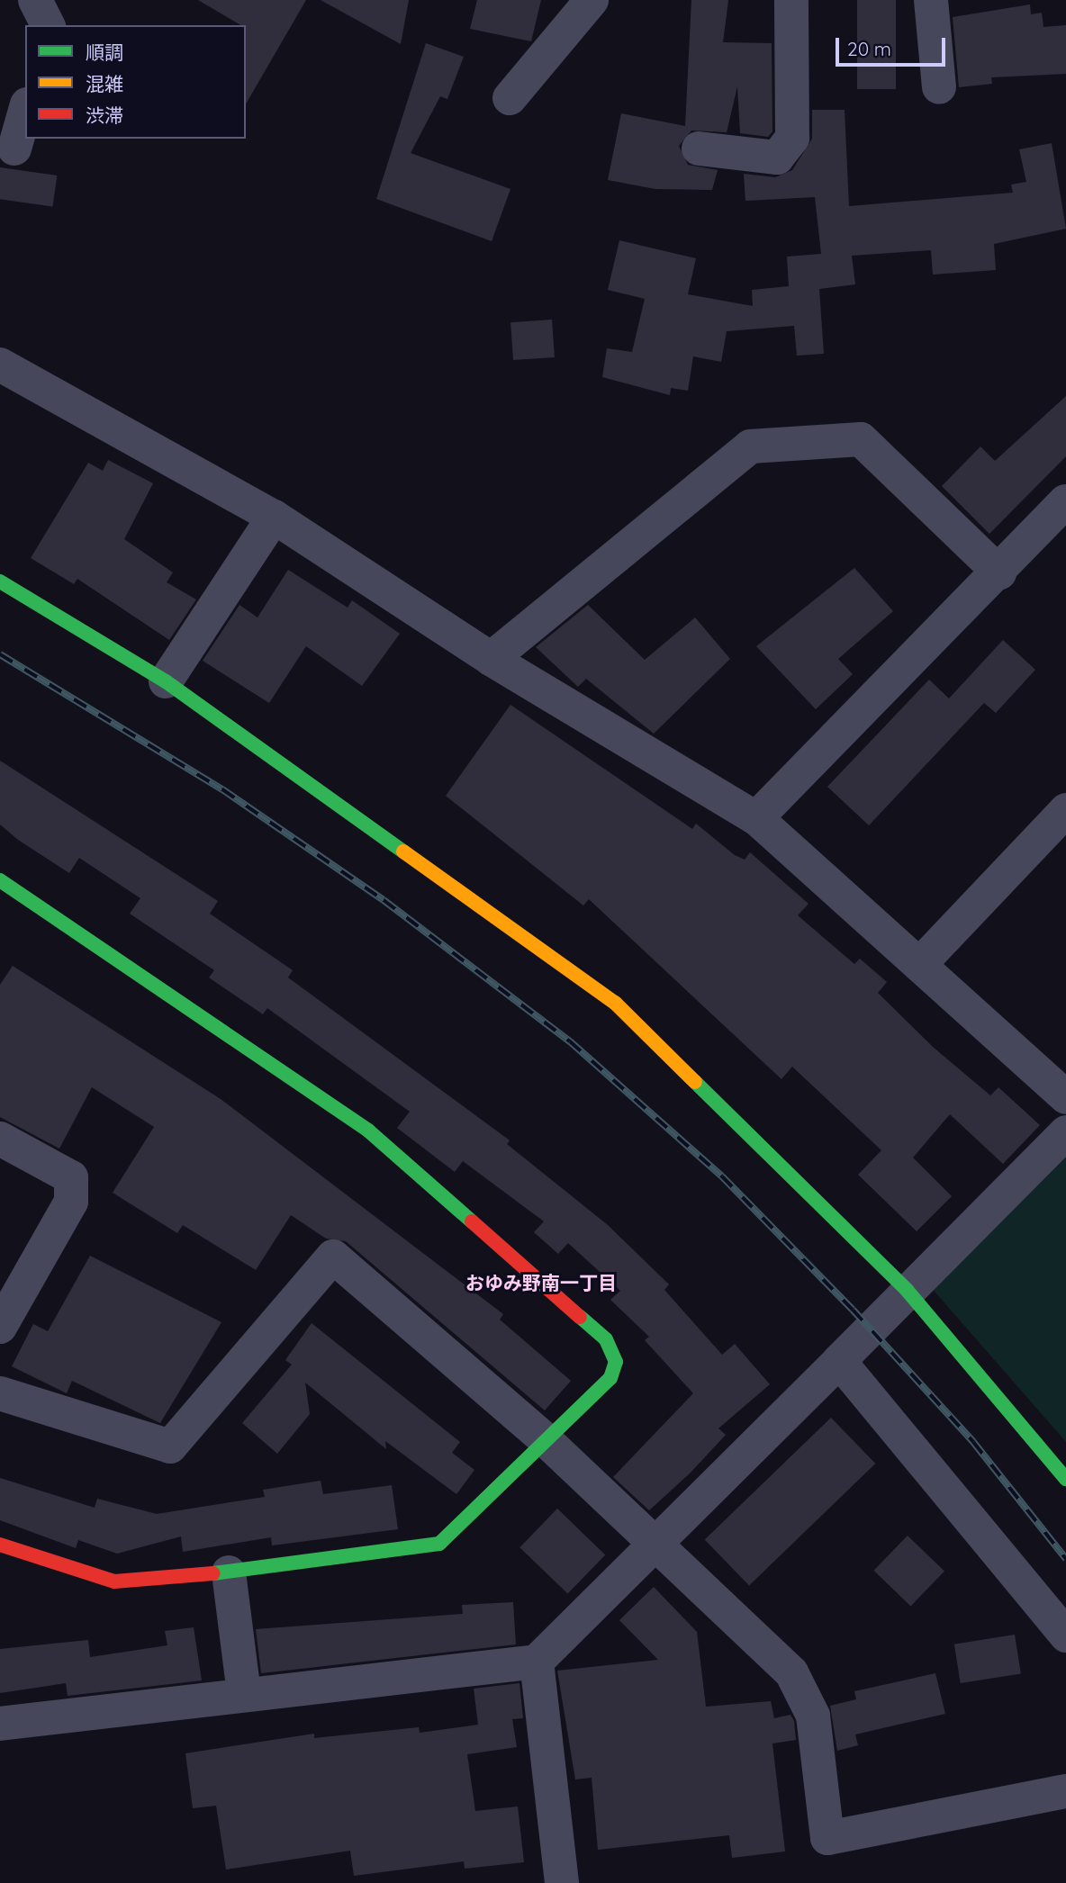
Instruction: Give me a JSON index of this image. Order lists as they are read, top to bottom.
{
  "districts": ["おゆみ野南一丁目"],
  "legend": ["順調", "混雑", "渋滞"],
  "scale_bar": "20 m"
}
